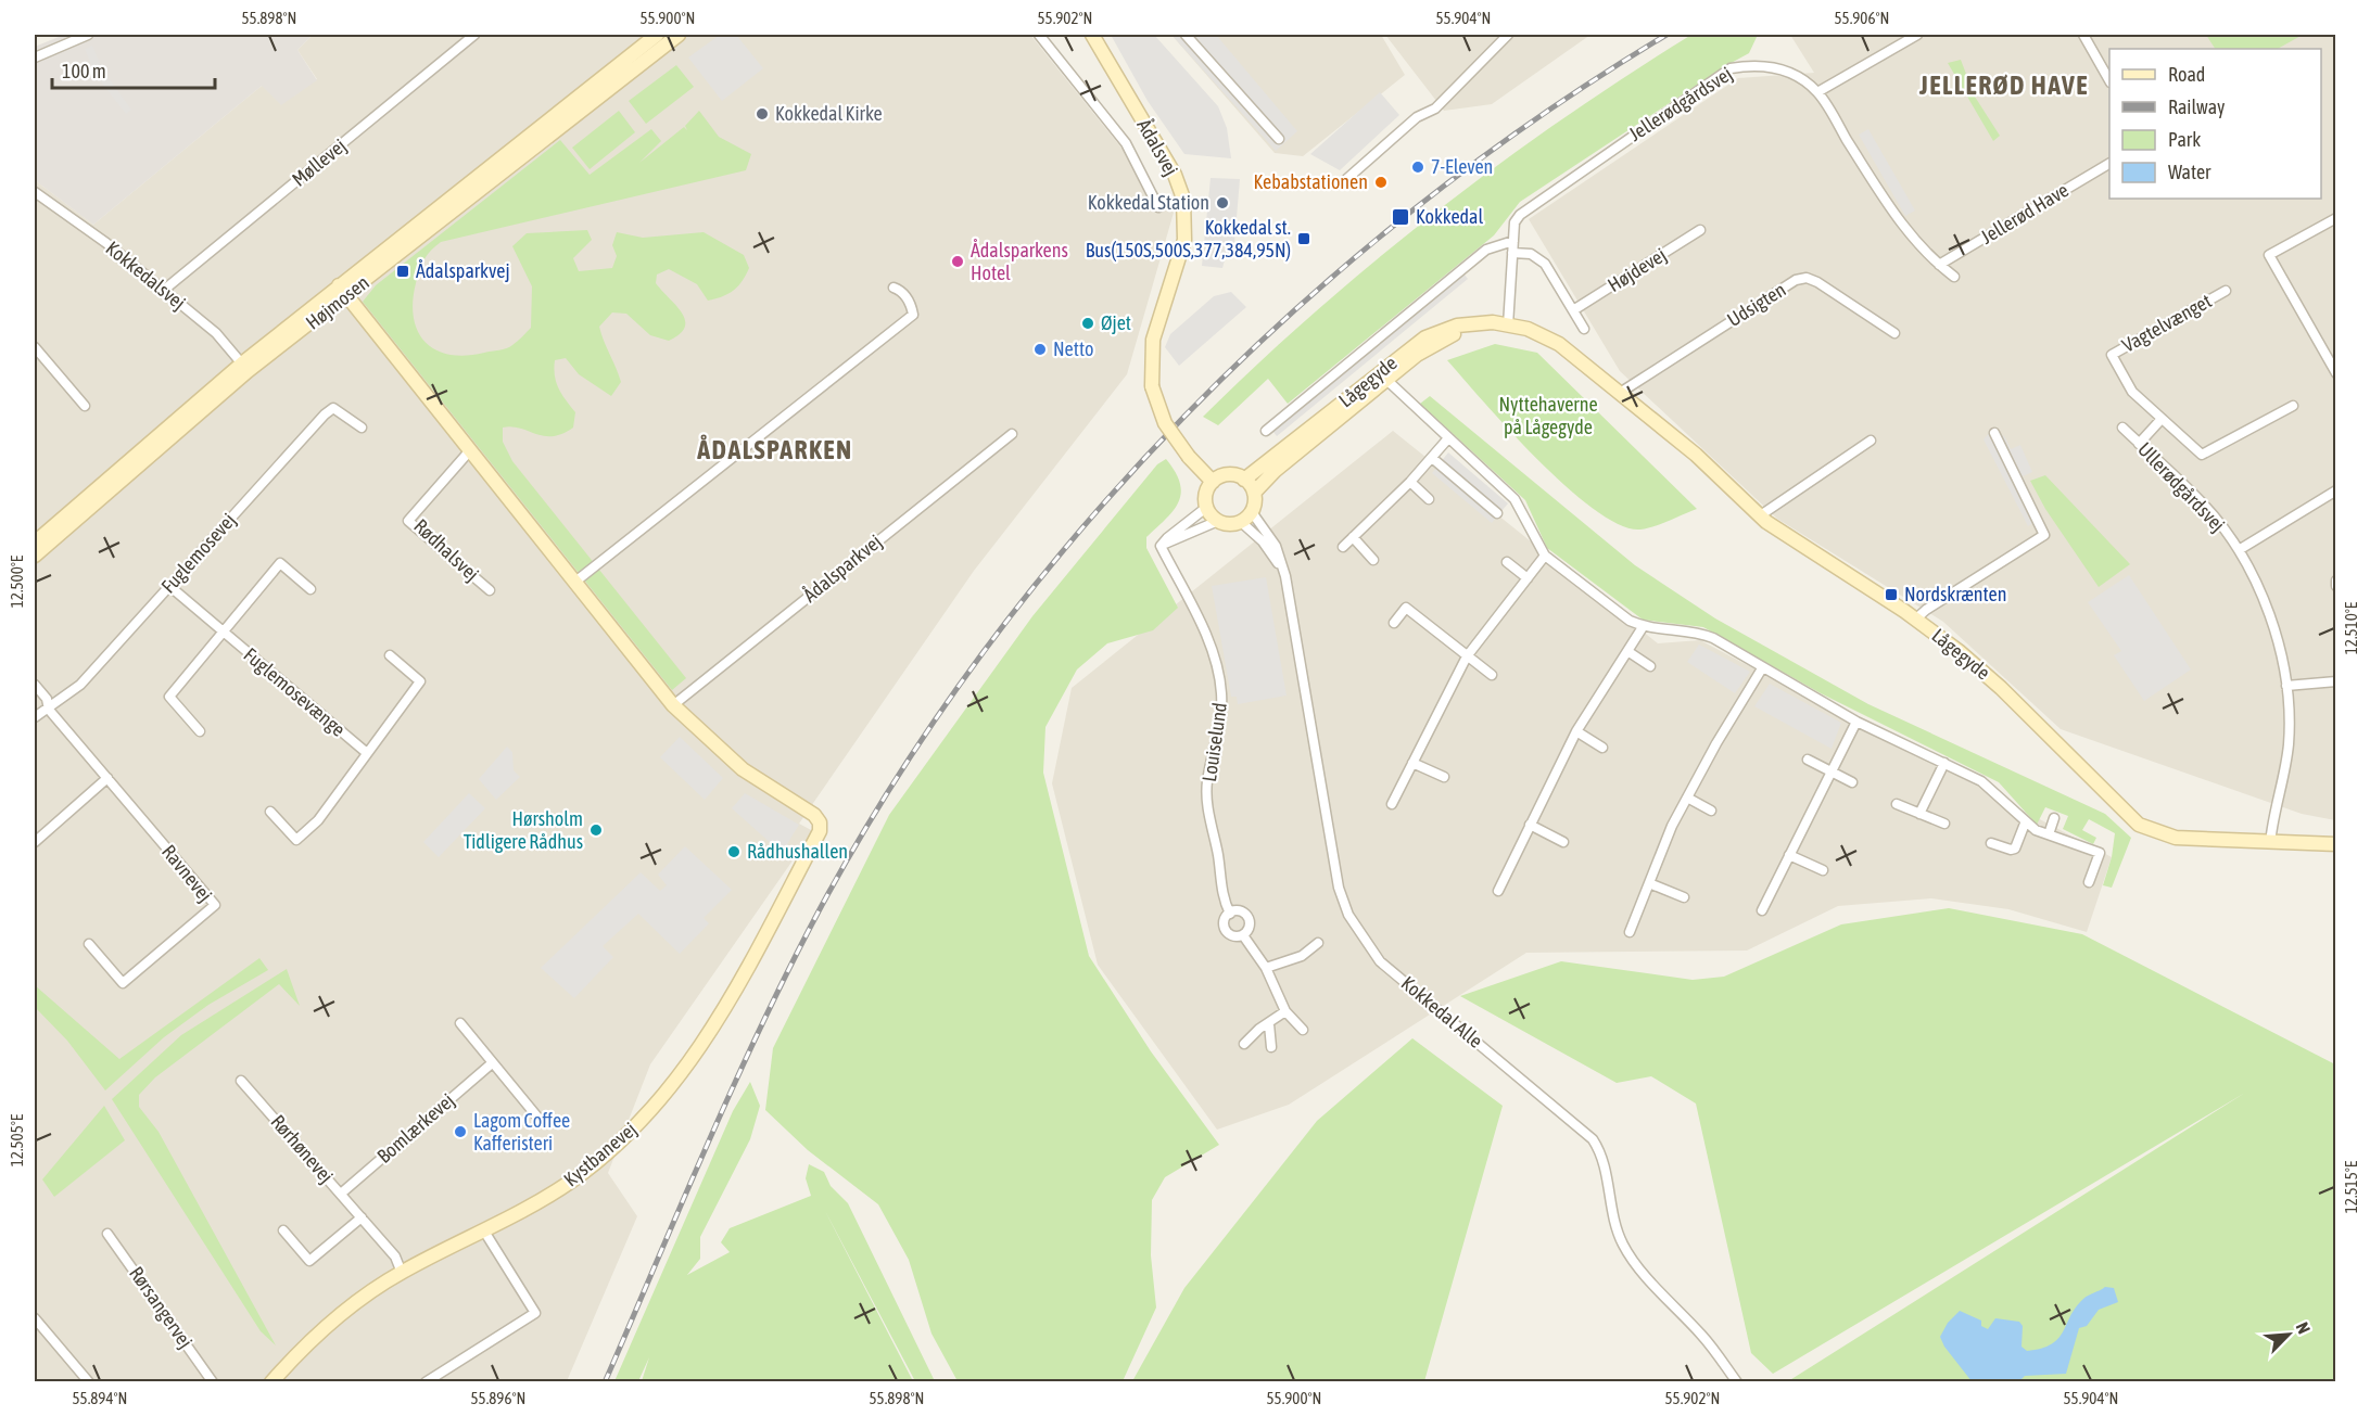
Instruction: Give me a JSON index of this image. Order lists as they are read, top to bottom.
{
  "streets": {
    "street": [
      "Jellerødgårdsvej",
      "Ådalsvej",
      "Møllevej",
      "Jellerød Have",
      "Højdevej",
      "Kokkedalsvej",
      "Højmosen",
      "Udsigten",
      "Vagtelvænget",
      "Lågegyde",
      "Ullerødgårdsvej",
      "Rødhalsvej",
      "Fuglemosevej",
      "Ådalsparkvej",
      "Fuglemosevænge",
      "Louiselund",
      "Ravnevej",
      "Kokkedal Alle",
      "Bomlærkevej",
      "Rørhønevej",
      "Kystbanevej",
      "Rørsangervej"
    ]
  },
  "crossings": [
    ["Jellerødgårdsvej", "Jellerød Have"],
    ["Jellerødgårdsvej", "Lågegyde"],
    ["Ådalsvej", "Lågegyde"],
    ["Ådalsvej", "Kokkedal Alle"],
    ["Møllevej", "Kokkedalsvej"],
    ["Kokkedalsvej", "Højmosen"],
    ["Udsigten", "Lågegyde"],
    ["Lågegyde", "Ullerødgårdsvej"],
    ["Lågegyde", "Kokkedal Alle"],
    ["Fuglemosevej", "Fuglemosevænge"],
    ["Fuglemosevej", "Ravnevej"],
    ["Ådalsparkvej", "Kystbanevej"],
    ["Bomlærkevej", "Rørhønevej"],
    ["Rørhønevej", "Kystbanevej"]
  ],
  "districts": ["JELLERØD HAVE", "ÅDALSPARKEN"],
  "parks": ["Nyttehaverne på Lågegyde"],
  "places": {
    "other": [
      "Kokkedal Kirke",
      "7-Eleven",
      "Kebabstationen",
      "Kokkedal Station",
      "Ådalsparkens Hotel",
      "Øjet",
      "Netto",
      "Hørsholm Tidligere Rådhus",
      "Rådhushallen",
      "Lagom Coffee Kafferisteri"
    ],
    "transit": [
      "Kokkedal",
      "Kokkedal st. Bus(150S,500S,377,384,95N)",
      "Ådalsparkvej",
      "Nordskrænten"
    ]
  },
  "legend": [
    "Road",
    "Railway",
    "Park",
    "Water"
  ],
  "scale_bar": "100 m",
  "north": "top right",
  "coordinates": [
    "55.898°N",
    "55.900°N",
    "55.902°N",
    "55.904°N",
    "55.906°N",
    "12.500°E",
    "12.510°E",
    "12.505°E",
    "12.515°E",
    "55.894°N",
    "55.896°N"
  ]
}
